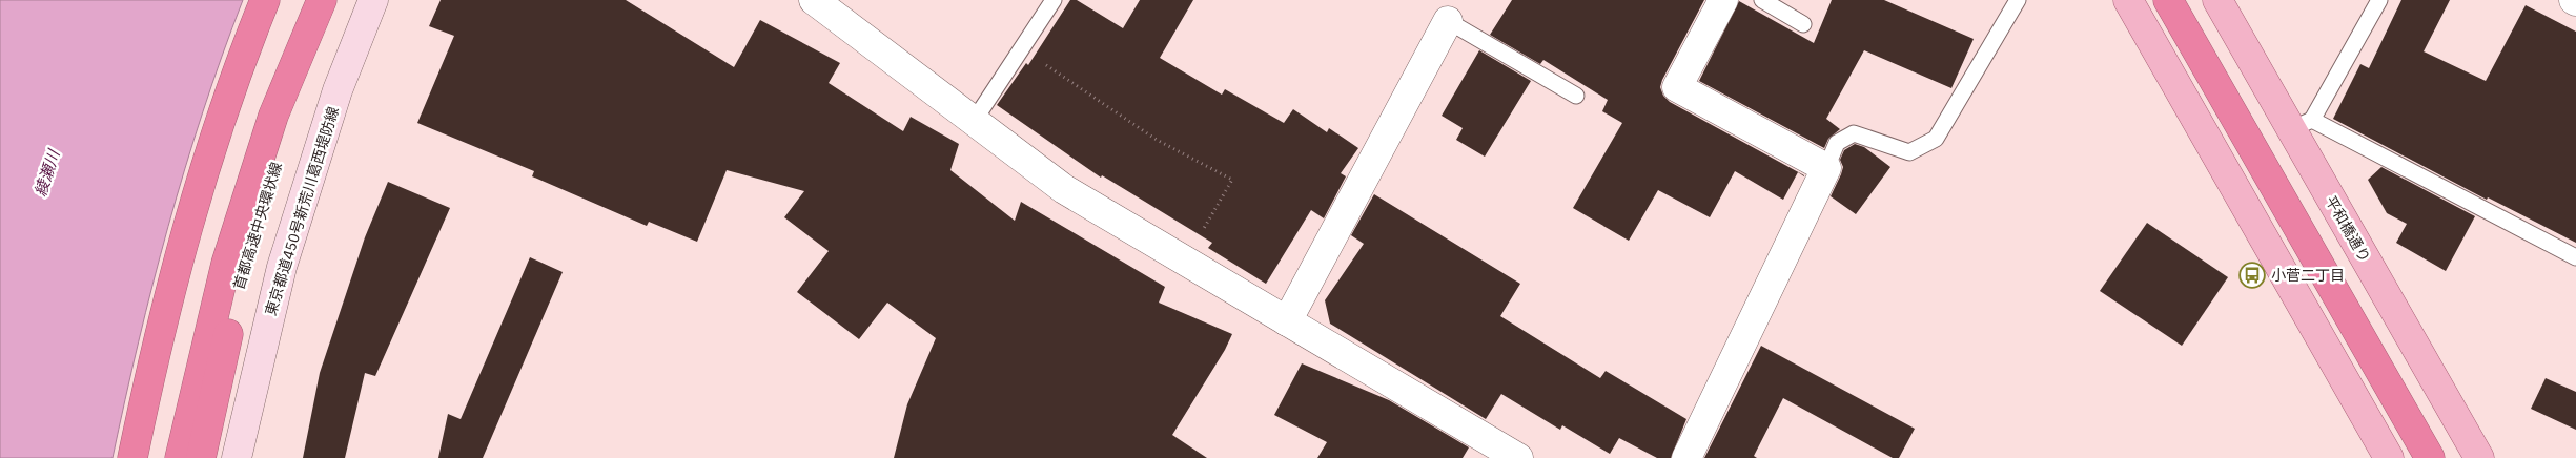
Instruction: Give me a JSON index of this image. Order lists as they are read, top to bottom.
{
  "streets": {
    "highway": ["首都高速中央環状線"],
    "main road": ["東京都道450号新荒川葛西堤防線", "平和橋通り"]
  },
  "water": ["綾瀬川"],
  "places": {
    "bus stop": ["小菅二丁目"]
  }
}
